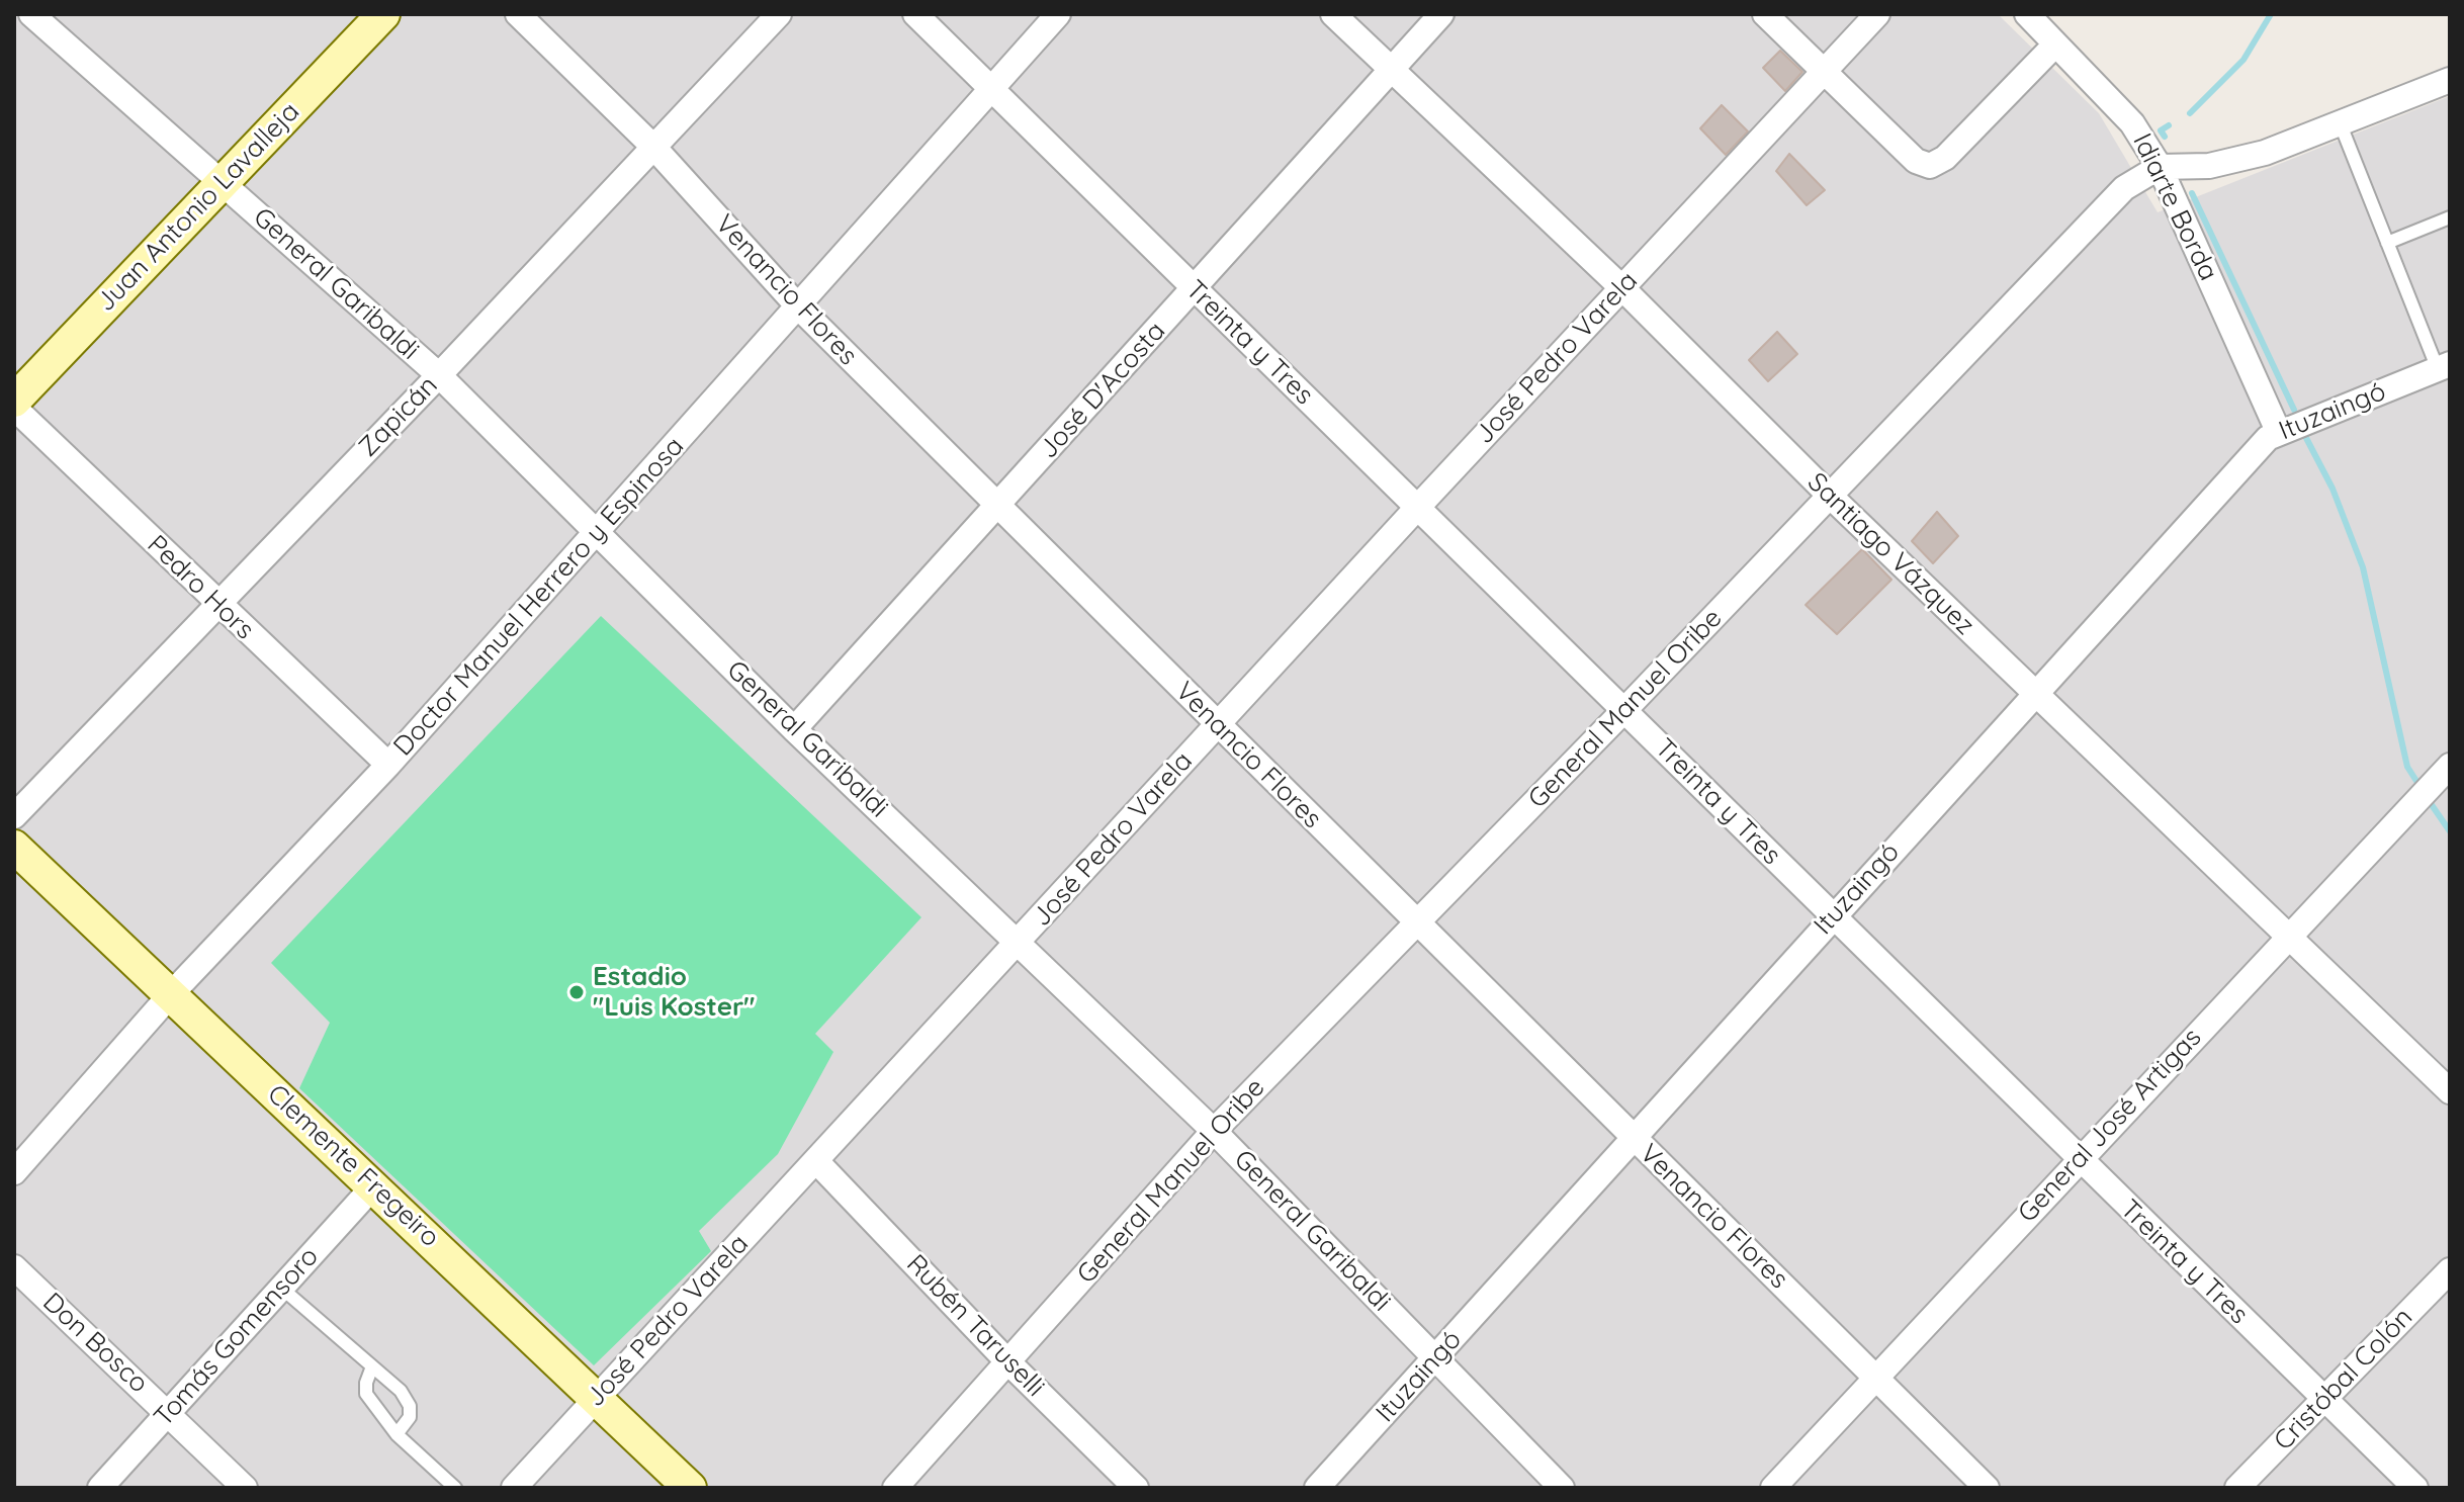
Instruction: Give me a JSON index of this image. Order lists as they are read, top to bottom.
{
  "streets": {
    "street": [
      "Juan Antonio Lavalleja",
      "Idiarte Borda",
      "General Garibaldi",
      "Venancio Flores",
      "Treinta y Tres",
      "José Pedro Varela",
      "José D'Acosta",
      "Ituzaingó",
      "Zapicán",
      "Santiago Vázquez",
      "Pedro Hors",
      "Doctor Manuel Herrero y Espinosa",
      "General Manuel Oribe",
      "General José Artigas",
      "Clemente Fregeiro",
      "Rubén Taruselli",
      "Tomás Gomensoro",
      "Don Bosco",
      "Cristóbal Colón"
    ]
  },
  "crossings": [
    ["Juan Antonio Lavalleja", "General Garibaldi"],
    ["Idiarte Borda", "Ituzaingó"],
    ["Idiarte Borda", "General Manuel Oribe"],
    ["General Garibaldi", "José Pedro Varela"],
    ["General Garibaldi", "José D'Acosta"],
    ["General Garibaldi", "Ituzaingó"],
    ["General Garibaldi", "Zapicán"],
    ["General Garibaldi", "Doctor Manuel Herrero y Espinosa"],
    ["General Garibaldi", "General Manuel Oribe"],
    ["Venancio Flores", "José Pedro Varela"],
    ["Venancio Flores", "José D'Acosta"],
    ["Venancio Flores", "Ituzaingó"],
    ["Venancio Flores", "Zapicán"],
    ["Venancio Flores", "Doctor Manuel Herrero y Espinosa"],
    ["Venancio Flores", "General Manuel Oribe"],
    ["Venancio Flores", "General José Artigas"],
    ["Treinta y Tres", "José Pedro Varela"],
    ["Treinta y Tres", "José D'Acosta"],
    ["Treinta y Tres", "Ituzaingó"],
    ["Treinta y Tres", "Doctor Manuel Herrero y Espinosa"],
    ["Treinta y Tres", "General Manuel Oribe"],
    ["Treinta y Tres", "General José Artigas"],
    ["Treinta y Tres", "Cristóbal Colón"],
    ["José Pedro Varela", "Santiago Vázquez"],
    ["José Pedro Varela", "Clemente Fregeiro"],
    ["José Pedro Varela", "Rubén Taruselli"],
    ["José D'Acosta", "Santiago Vázquez"],
    ["Ituzaingó", "Santiago Vázquez"],
    ["Zapicán", "Pedro Hors"],
    ["Santiago Vázquez", "General Manuel Oribe"],
    ["Santiago Vázquez", "General José Artigas"],
    ["Pedro Hors", "Doctor Manuel Herrero y Espinosa"],
    ["Doctor Manuel Herrero y Espinosa", "Clemente Fregeiro"],
    ["General Manuel Oribe", "Rubén Taruselli"],
    ["Clemente Fregeiro", "Tomás Gomensoro"],
    ["Tomás Gomensoro", "Don Bosco"]
  ],
  "places": ["Estadio \"Luis Koster\""]
}
